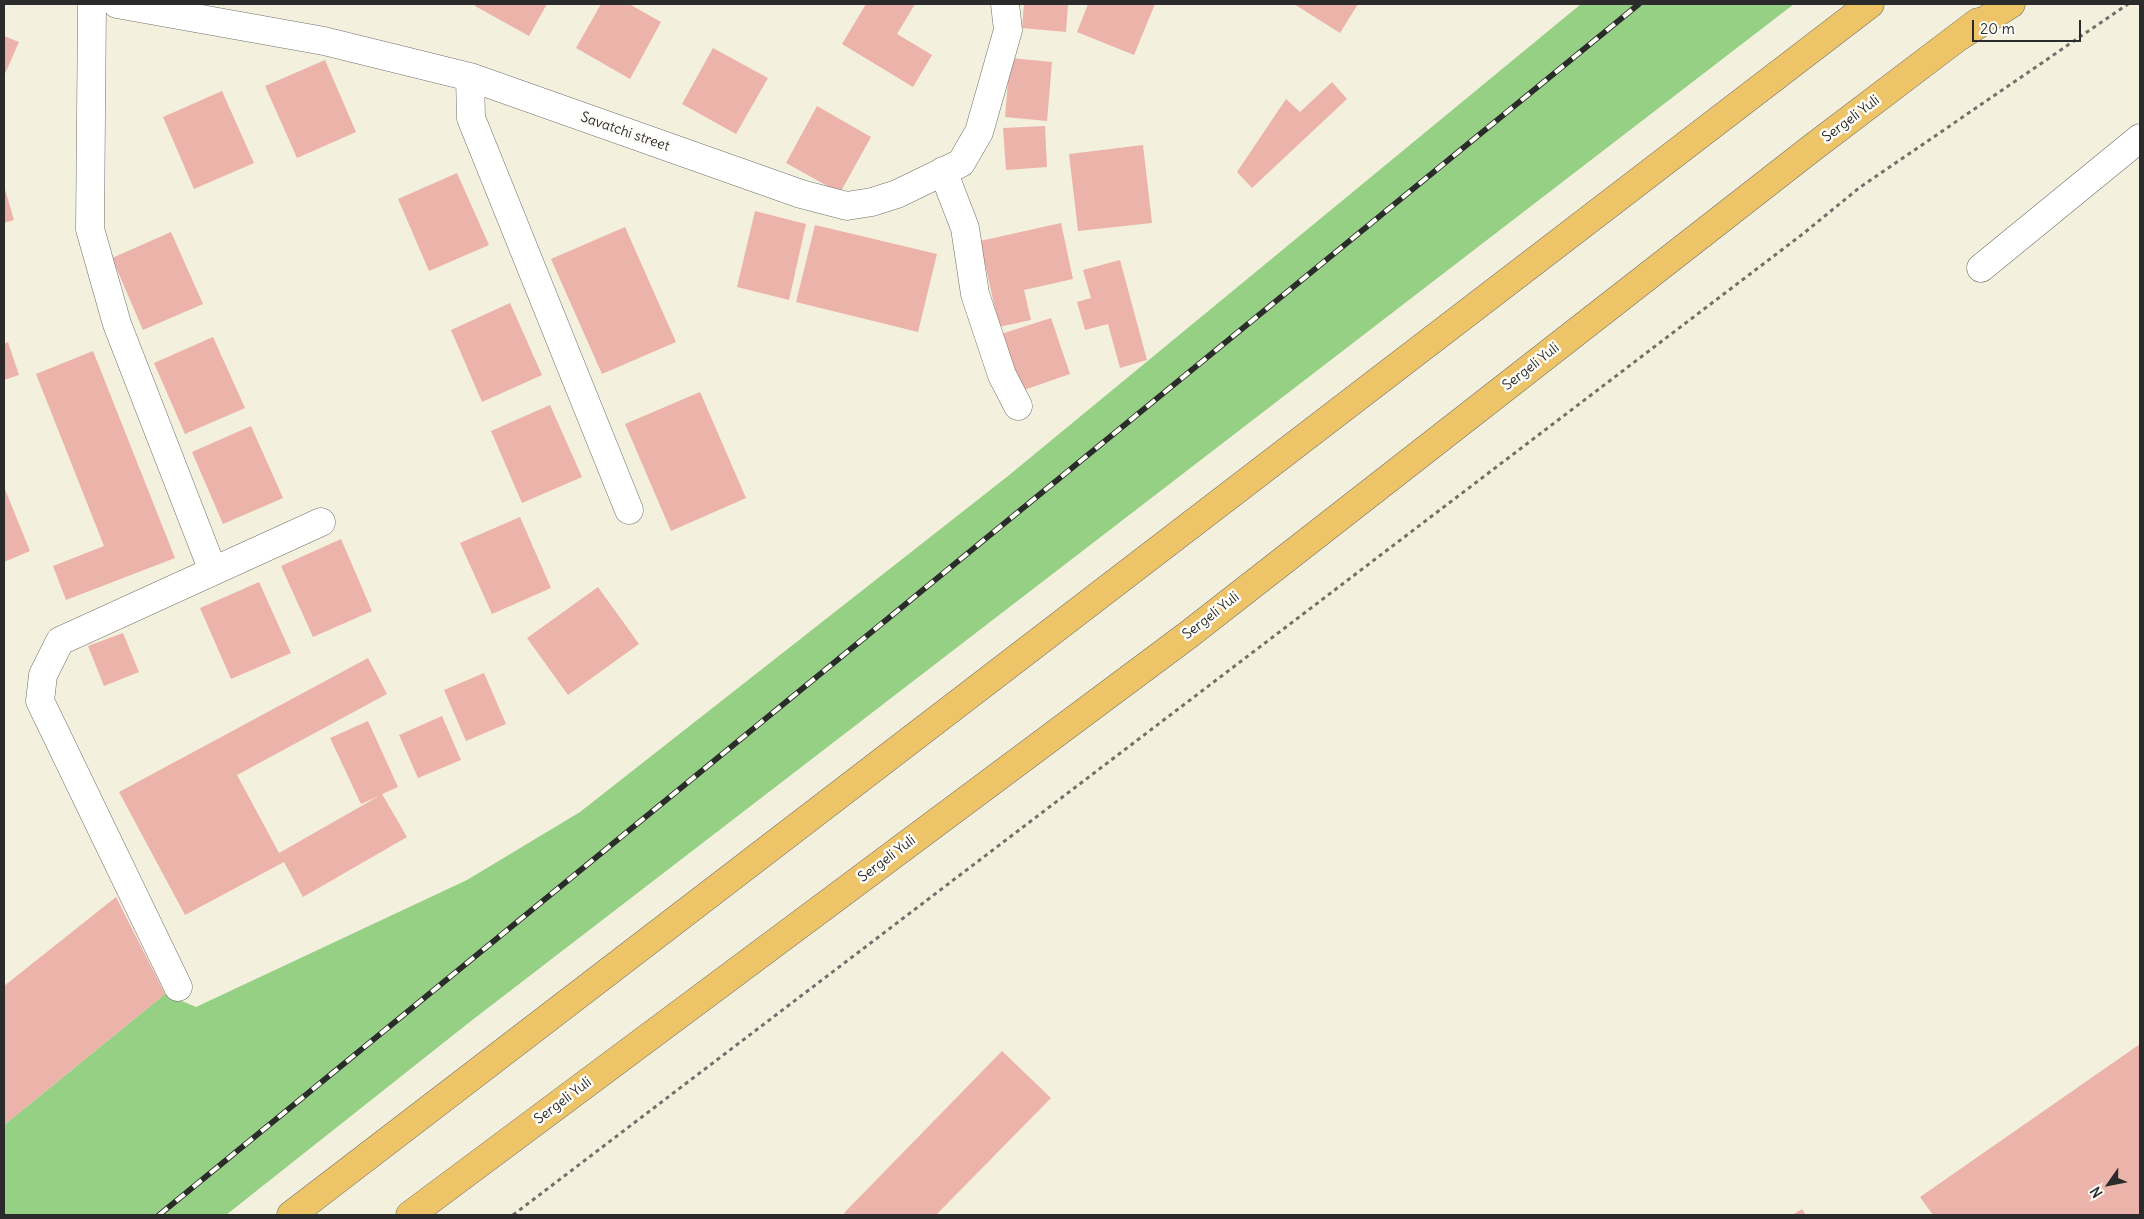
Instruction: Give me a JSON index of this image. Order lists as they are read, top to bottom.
{
  "streets": {
    "main road": ["Sergeli Yuli"],
    "street": ["Savatchi street"]
  },
  "scale_bar": "20 m",
  "north": "bottom left"
}
